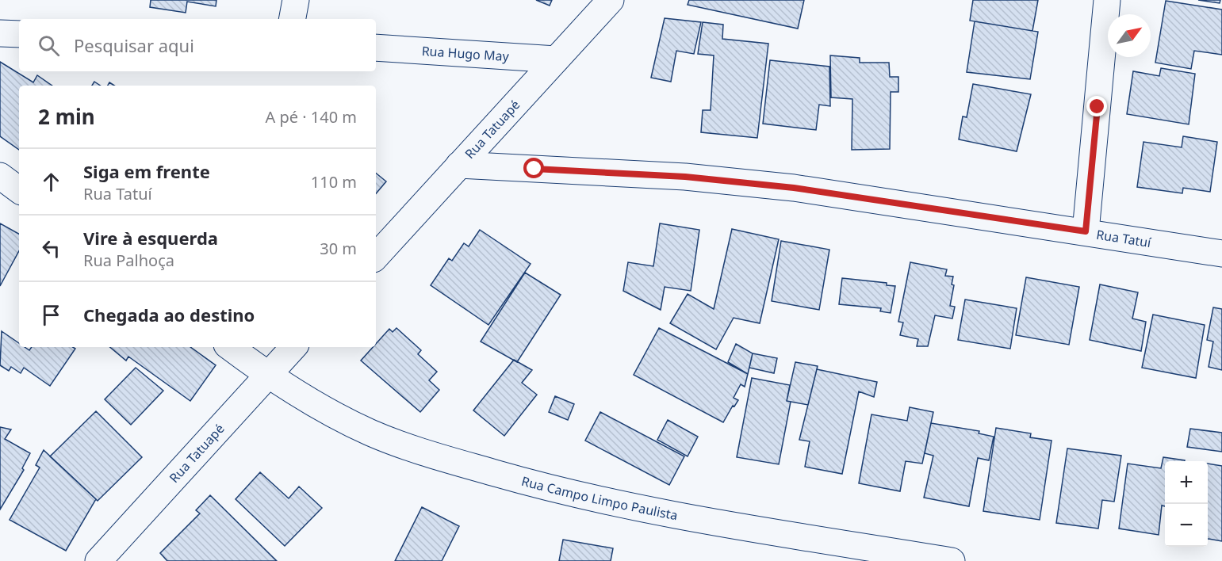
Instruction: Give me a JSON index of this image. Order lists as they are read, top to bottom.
{
  "streets": {
    "street": [
      "Rua Hugo May",
      "Rua Tatuapé",
      "Rua Tatuí",
      "Rua Campo Limpo Paulista"
    ]
  },
  "crossings": [
    ["Rua Hugo May", "Rua Tatuapé"],
    ["Rua Tatuapé", "Rua Tatuí"],
    ["Rua Tatuapé", "Rua Campo Limpo Paulista"]
  ],
  "north": "top right",
  "page": {
    "search": "Pesquisar aqui",
    "heading": ["2 min", "A pé · 140 m"],
    "list": [
      ["Siga em frente", "Rua Tatuí", "110 m"],
      ["Vire à esquerda", "Rua Palhoça", "30 m"],
      "Chegada ao destino"
    ],
    "map_buttons": ["+", "−"]
  }
}
